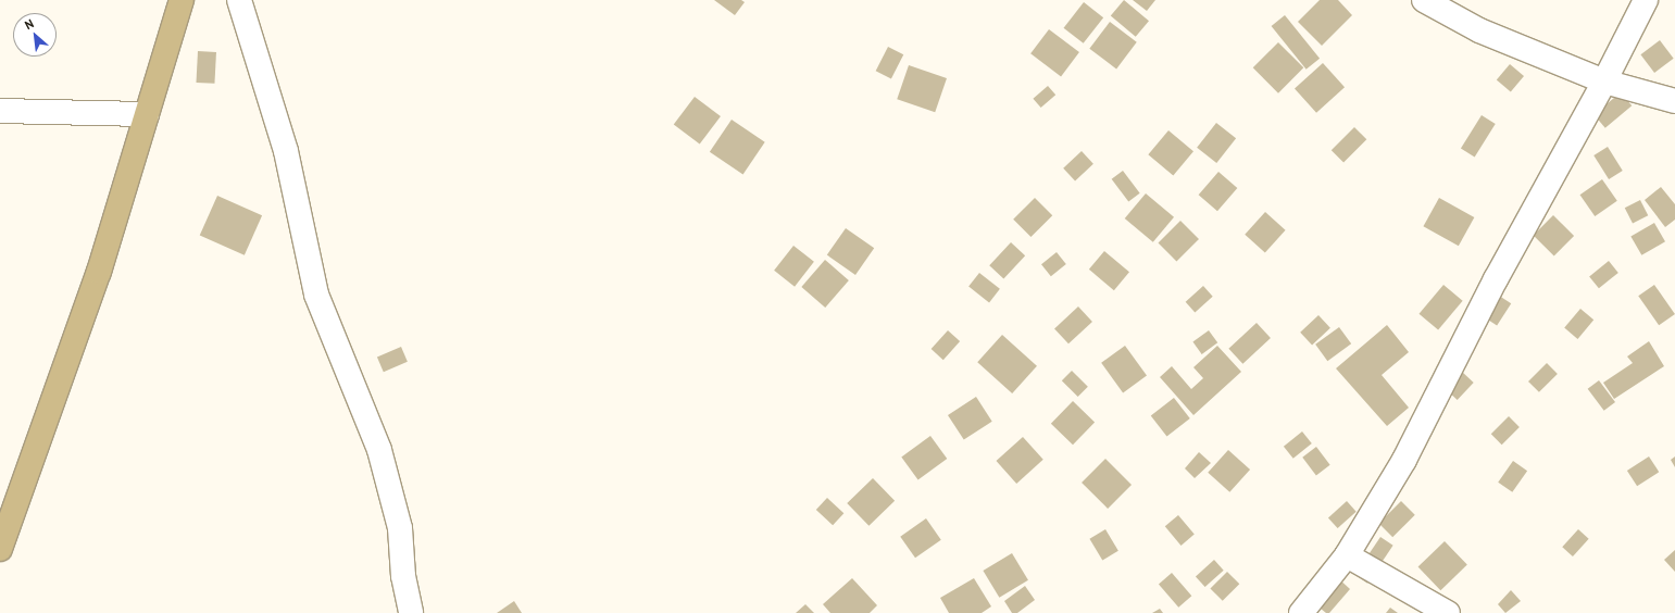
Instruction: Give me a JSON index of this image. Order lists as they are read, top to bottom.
{
  "north": "top left"
}
